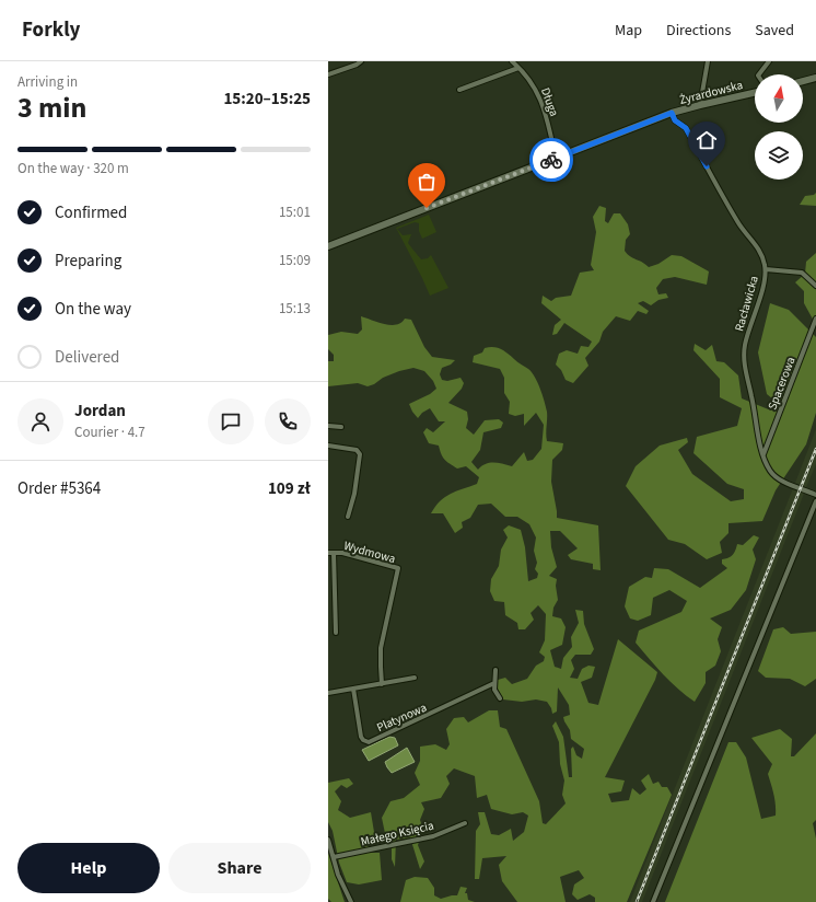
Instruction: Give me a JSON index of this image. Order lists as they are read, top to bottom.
{
  "streets": {
    "main road": ["Żyrardowska"],
    "street": [
      "Długa",
      "Racławicka",
      "Spacerowa",
      "Wydmowa",
      "Platynowa",
      "Małego Księcia"
    ]
  },
  "crossings": [
    ["Żyrardowska", "Długa"],
    ["Żyrardowska", "Racławicka"],
    ["Racławicka", "Spacerowa"]
  ],
  "north": "top",
  "page": {
    "header": "Forkly",
    "nav": ["Map", "Directions", "Saved"],
    "heading": ["3 min", "Arriving in", "15:20–15:25"],
    "panel": [
      "Jordan",
      "Courier · 4.7",
      "Order #5364",
      "109 zł"
    ],
    "bar": "On the way · 320 m",
    "list": [
      ["Confirmed", "15:01"],
      ["Preparing", "15:09"],
      ["On the way", "15:13"],
      "Delivered"
    ],
    "buttons": ["Help", "Share"]
  }
}
